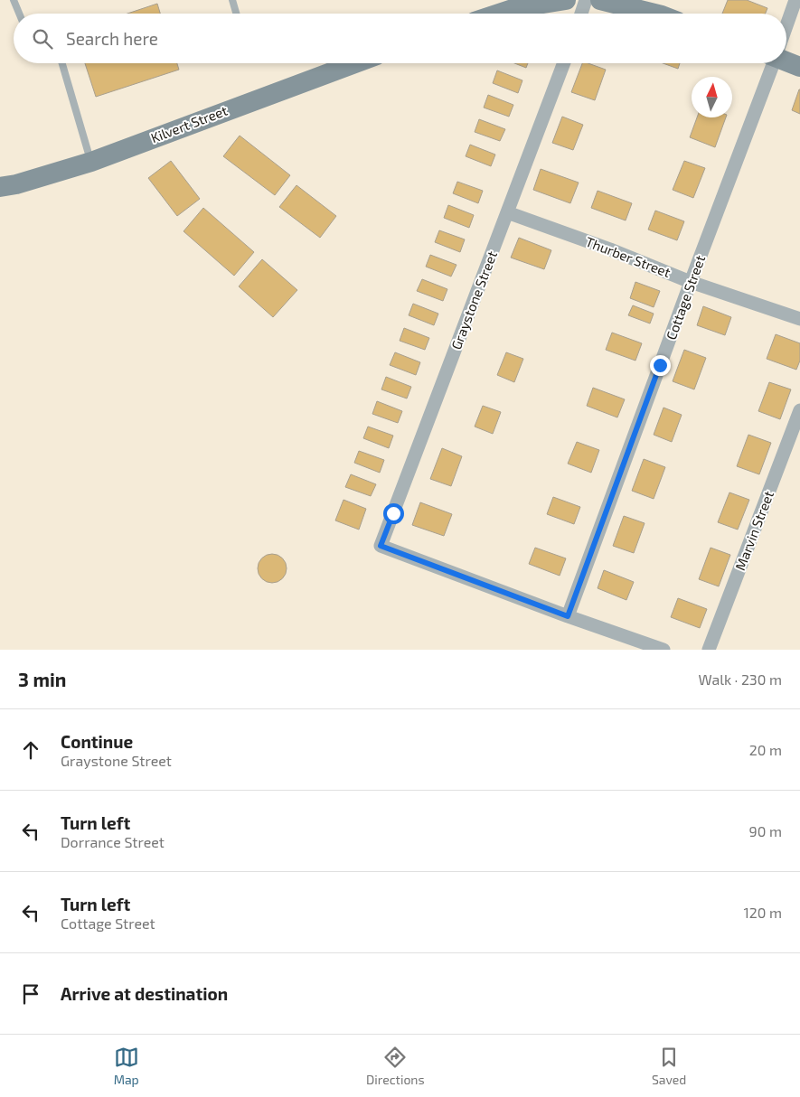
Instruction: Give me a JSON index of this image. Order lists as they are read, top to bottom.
{
  "streets": {
    "street": [
      "Kilvert Street",
      "Thurber Street",
      "Cottage Street",
      "Graystone Street",
      "Marvin Street"
    ]
  },
  "crossings": [
    ["Thurber Street", "Cottage Street"],
    ["Thurber Street", "Graystone Street"],
    ["Cottage Street", "Graystone Street"]
  ],
  "north": "top",
  "page": {
    "search": "Search here",
    "heading": ["3 min", "Walk · 230 m"],
    "list": [
      ["Continue", "Graystone Street", "20 m"],
      ["Turn left", "Dorrance Street", "90 m"],
      ["Turn left", "Cottage Street", "120 m"],
      "Arrive at destination"
    ],
    "nav": ["Map", "Directions", "Saved"]
  }
}
